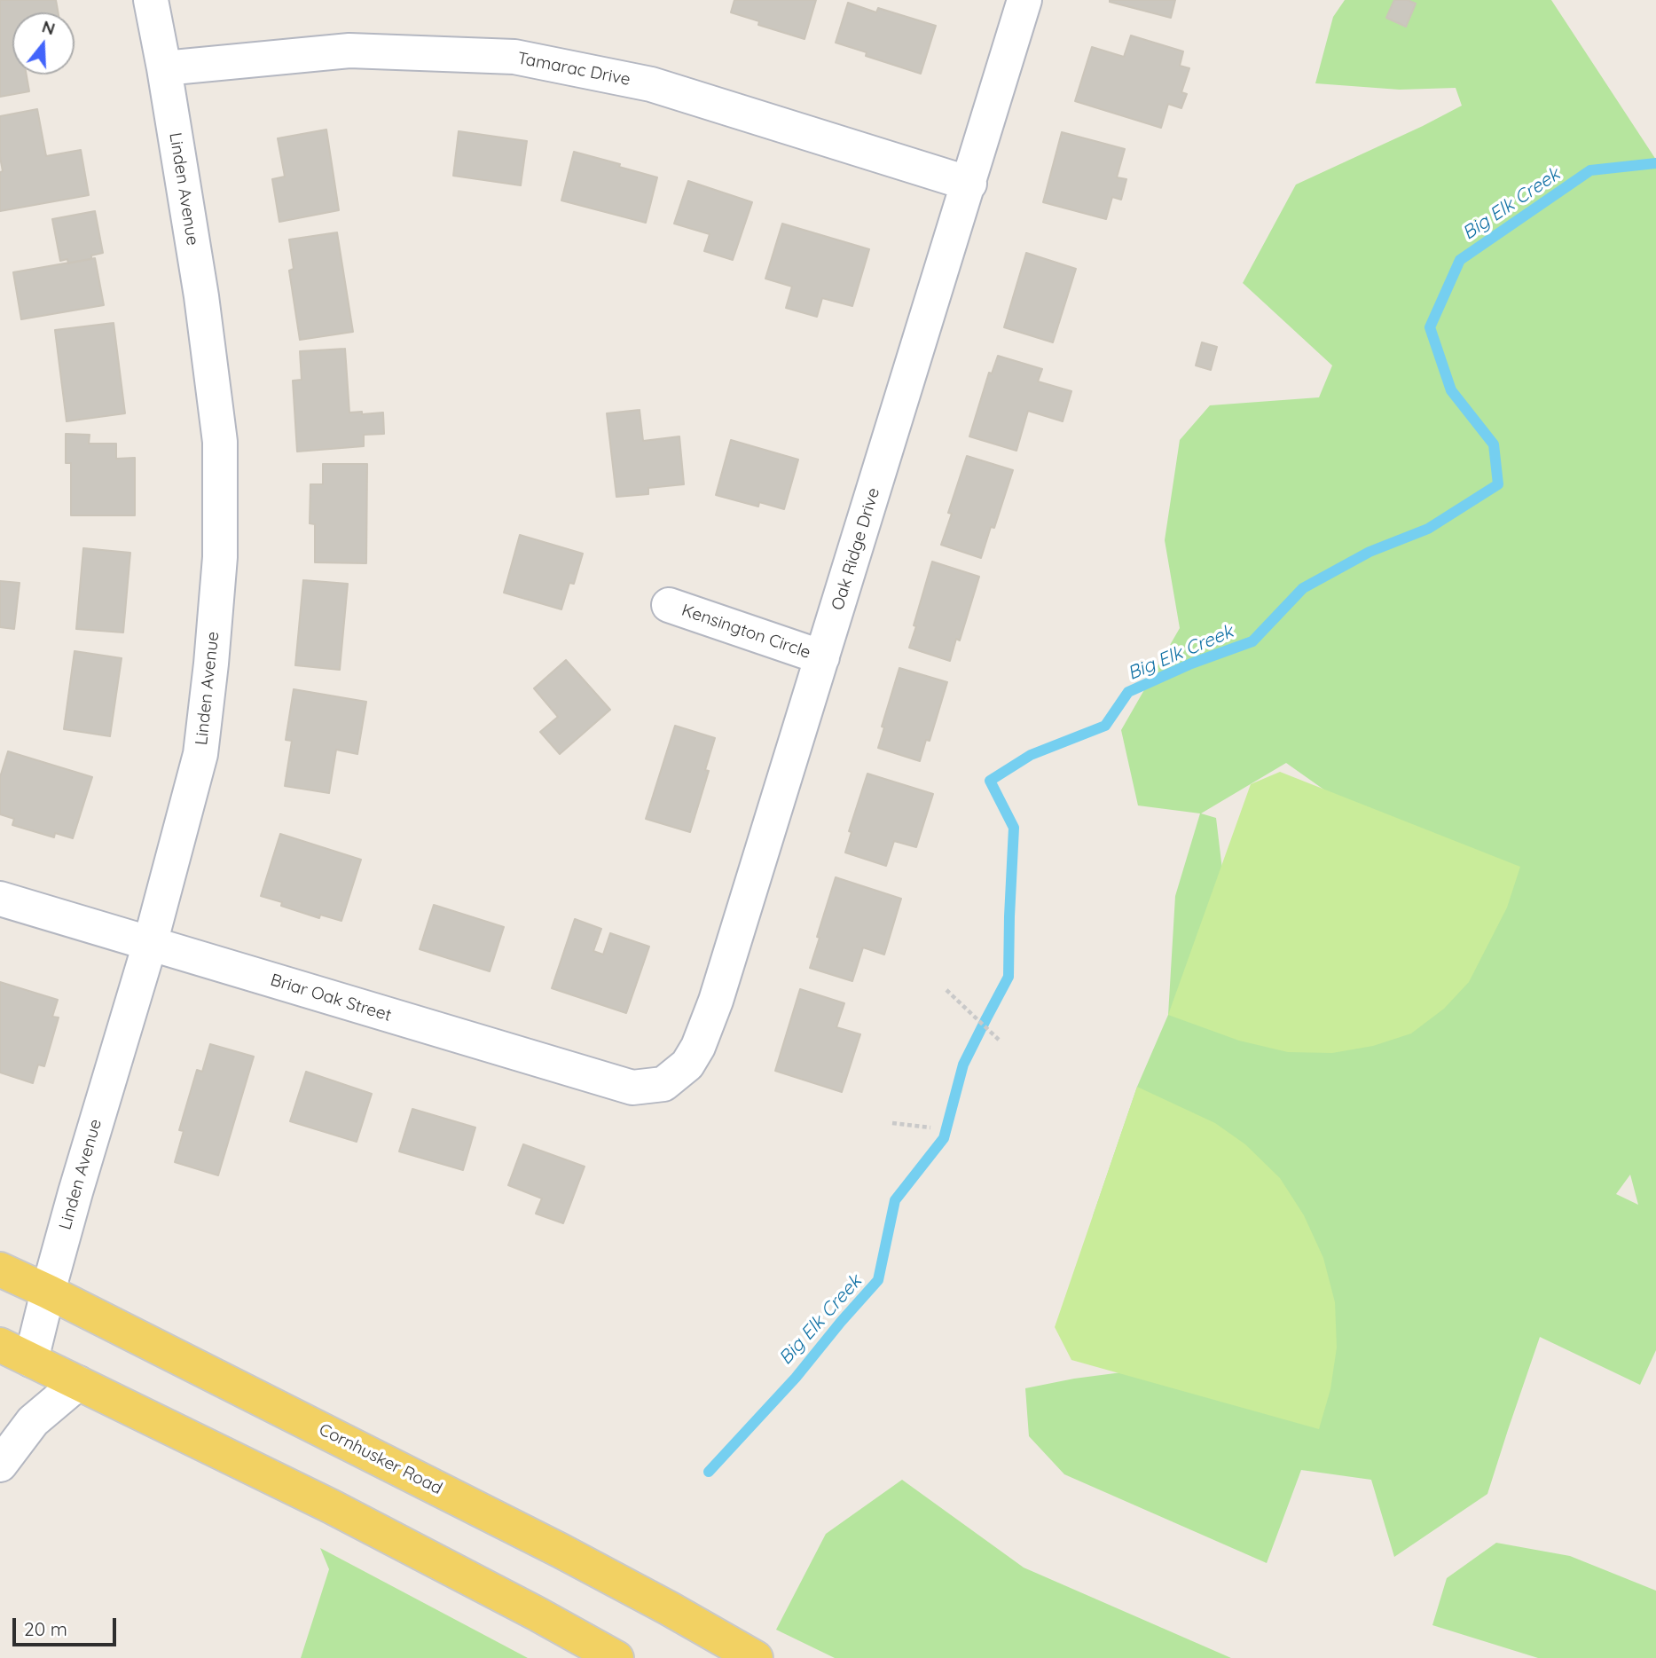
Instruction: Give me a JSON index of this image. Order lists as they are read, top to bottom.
{
  "streets": {
    "main road": ["Cornhusker Road"],
    "street": [
      "Tamarac Drive",
      "Linden Avenue",
      "Oak Ridge Drive",
      "Kensington Circle",
      "Briar Oak Street"
    ]
  },
  "crossings": [
    ["Tamarac Drive", "Linden Avenue"],
    ["Tamarac Drive", "Oak Ridge Drive"],
    ["Linden Avenue", "Briar Oak Street"],
    ["Linden Avenue", "Cornhusker Road"],
    ["Oak Ridge Drive", "Kensington Circle"],
    ["Oak Ridge Drive", "Briar Oak Street"]
  ],
  "water": ["Big Elk Creek"],
  "scale_bar": "20 m",
  "north": "top"
}
